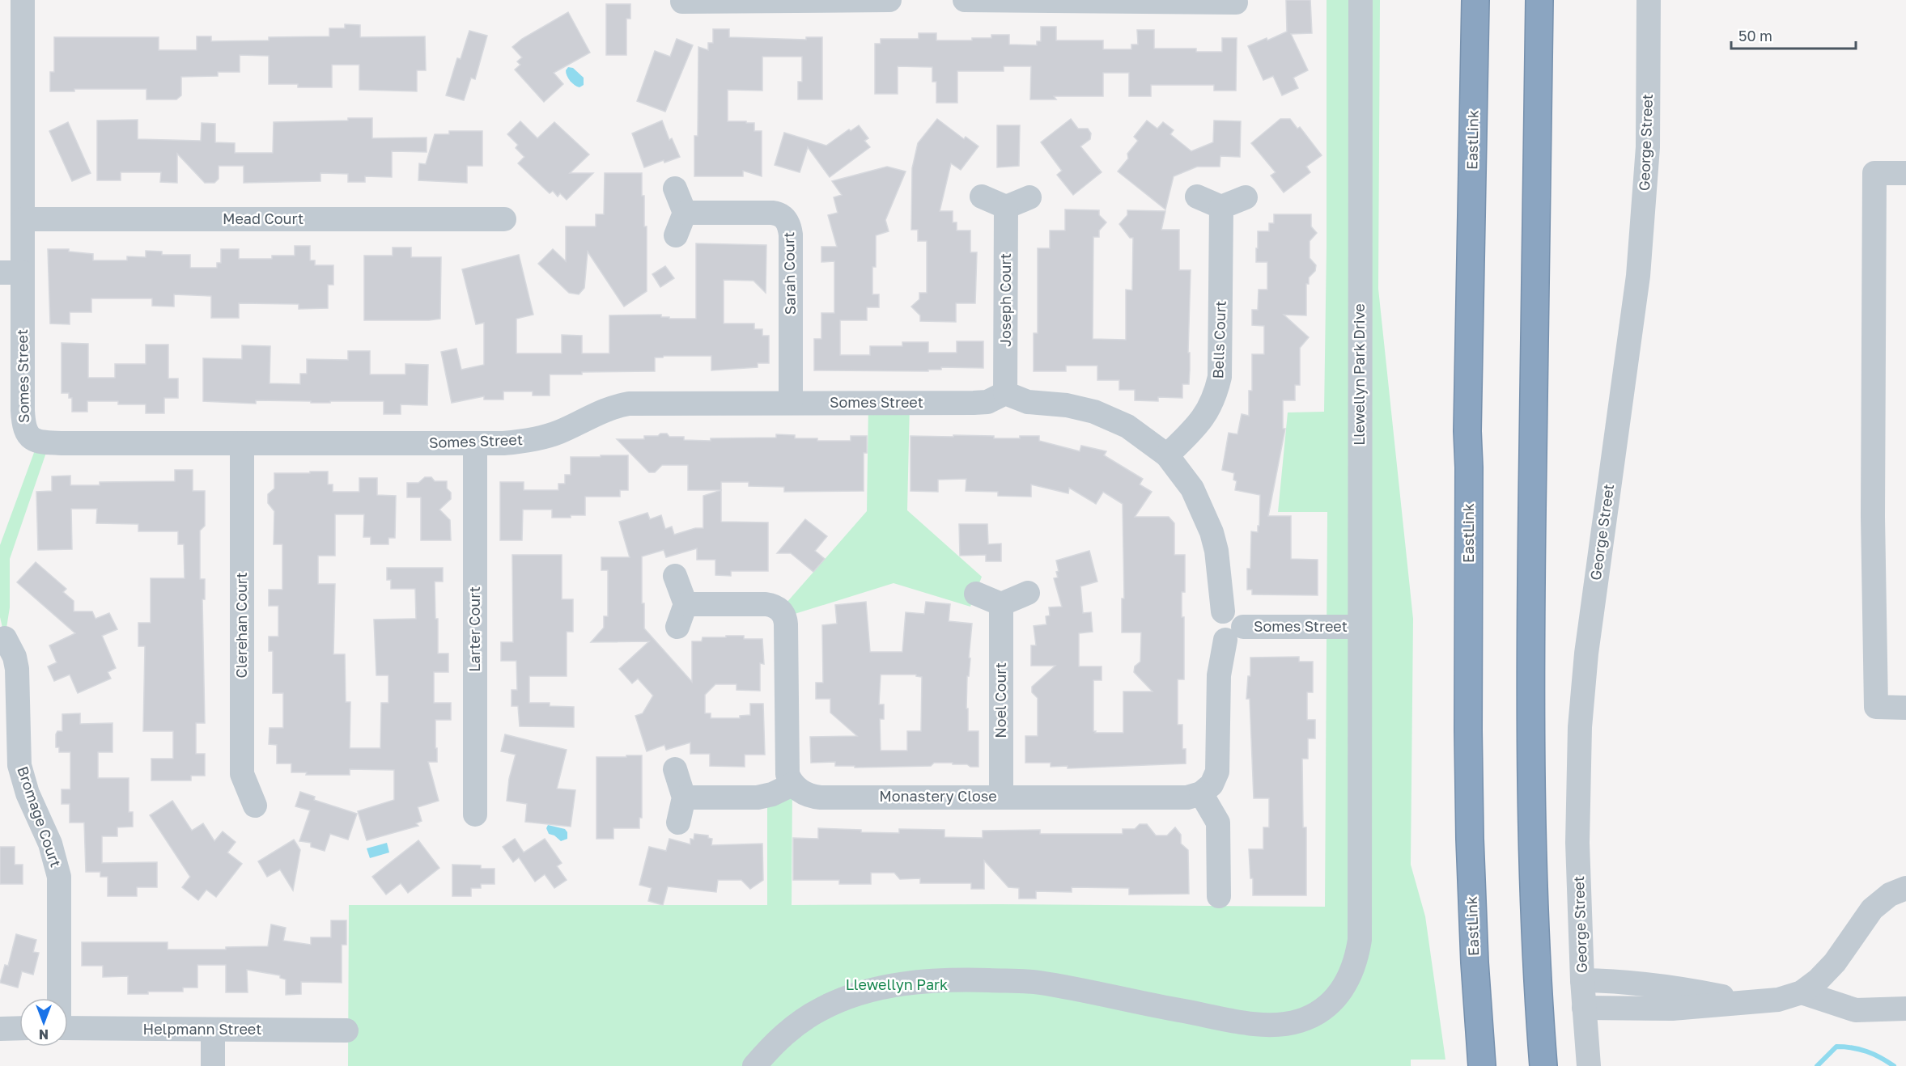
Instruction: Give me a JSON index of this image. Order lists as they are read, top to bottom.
{
  "streets": {
    "highway": ["EastLink"],
    "street": [
      "George Street",
      "Mead Court",
      "Sarah Court",
      "Joseph Court",
      "Bells Court",
      "Llewellyn Park Drive",
      "Somes Street",
      "Clerehan Court",
      "Larter Court",
      "Noel Court",
      "Monastery Close",
      "Bromage Court",
      "Helpmann Street"
    ]
  },
  "crossings": [
    ["Mead Court", "Somes Street"],
    ["Sarah Court", "Somes Street"],
    ["Joseph Court", "Somes Street"],
    ["Llewellyn Park Drive", "Somes Street"],
    ["Somes Street", "Clerehan Court"],
    ["Somes Street", "Larter Court"],
    ["Noel Court", "Monastery Close"]
  ],
  "parks": ["Llewellyn Park"],
  "scale_bar": "50 m",
  "north": "bottom"
}
